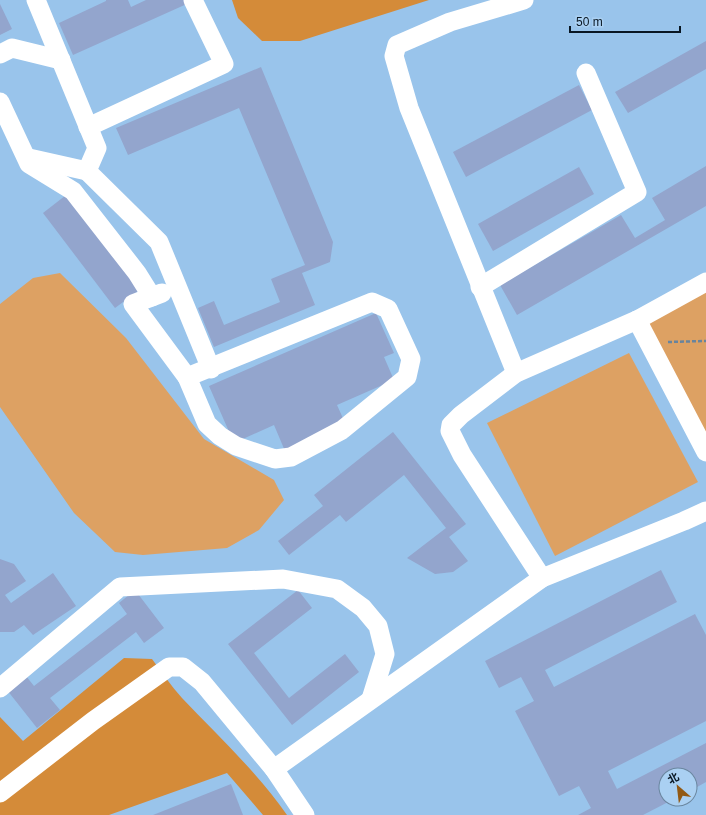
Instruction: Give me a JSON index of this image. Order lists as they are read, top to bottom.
{
  "scale_bar": "50 m",
  "north": "top left"
}
